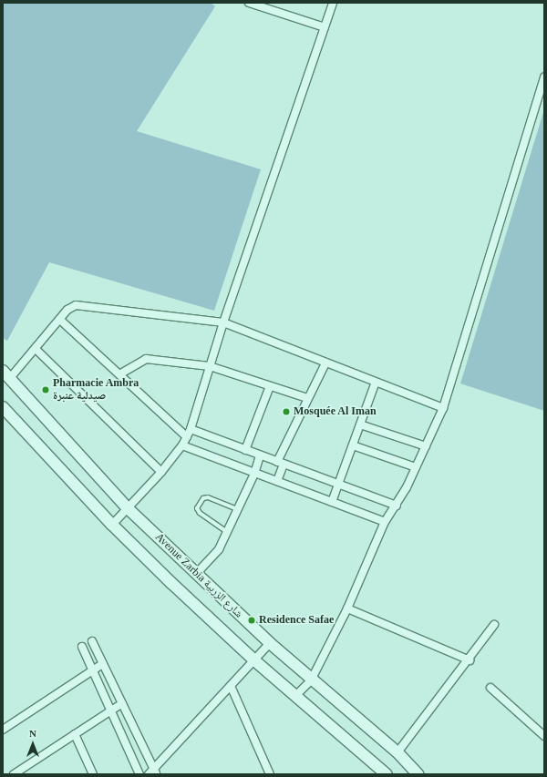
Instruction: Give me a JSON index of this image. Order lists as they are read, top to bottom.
{
  "streets": {
    "main road": ["Avenue Zarbia شارع الزربية"]
  },
  "places": ["Pharmacie Ambra صيدلية عنبرة", "Mosquée Al Iman", "Residence Safae"],
  "north": "top"
}
